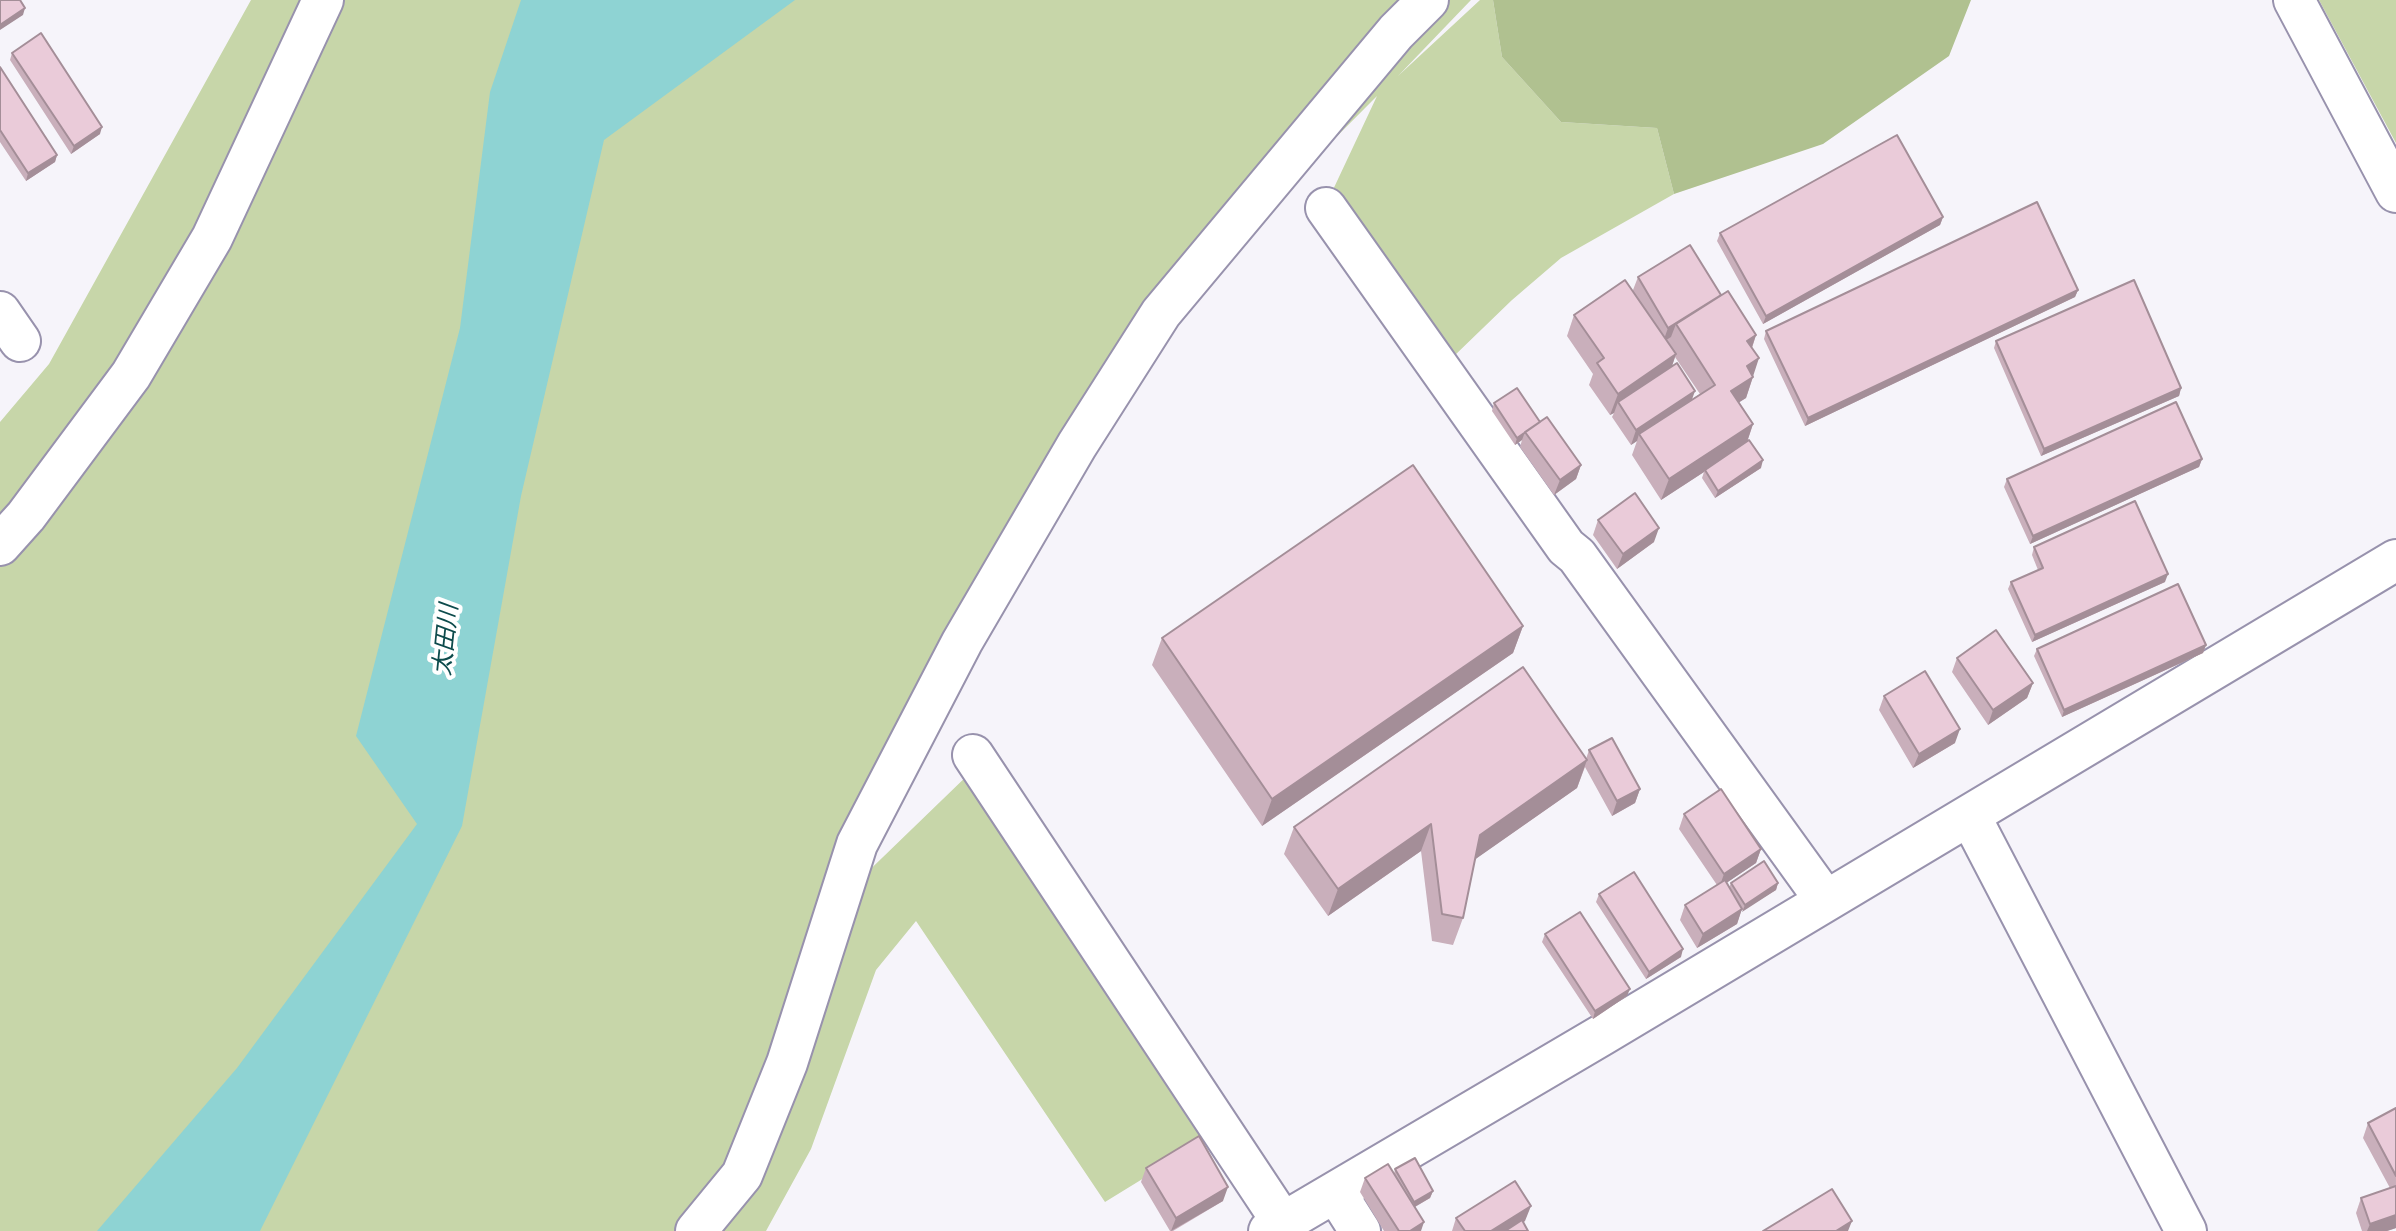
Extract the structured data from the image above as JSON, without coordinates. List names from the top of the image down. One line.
{"water":["太田川"]}
